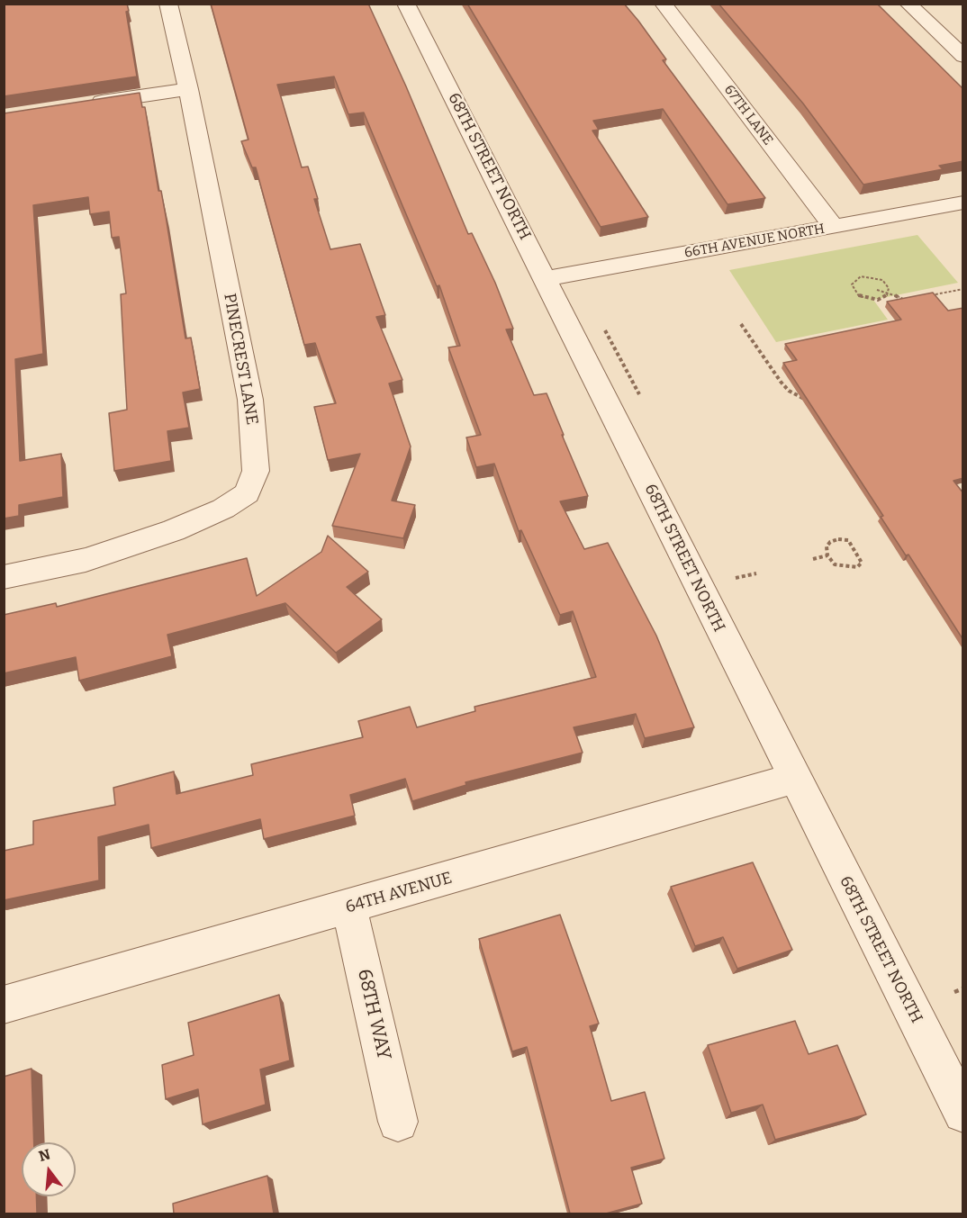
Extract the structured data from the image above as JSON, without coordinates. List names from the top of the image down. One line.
{"streets":{"street":["67TH LANE","68TH STREET NORTH","66TH AVENUE NORTH","PINECREST LANE","64TH AVENUE","68TH WAY"]},"crossings":[["67TH LANE","66TH AVENUE NORTH"],["68TH STREET NORTH","66TH AVENUE NORTH"],["68TH STREET NORTH","64TH AVENUE"],["64TH AVENUE","68TH WAY"]],"north":"top"}
